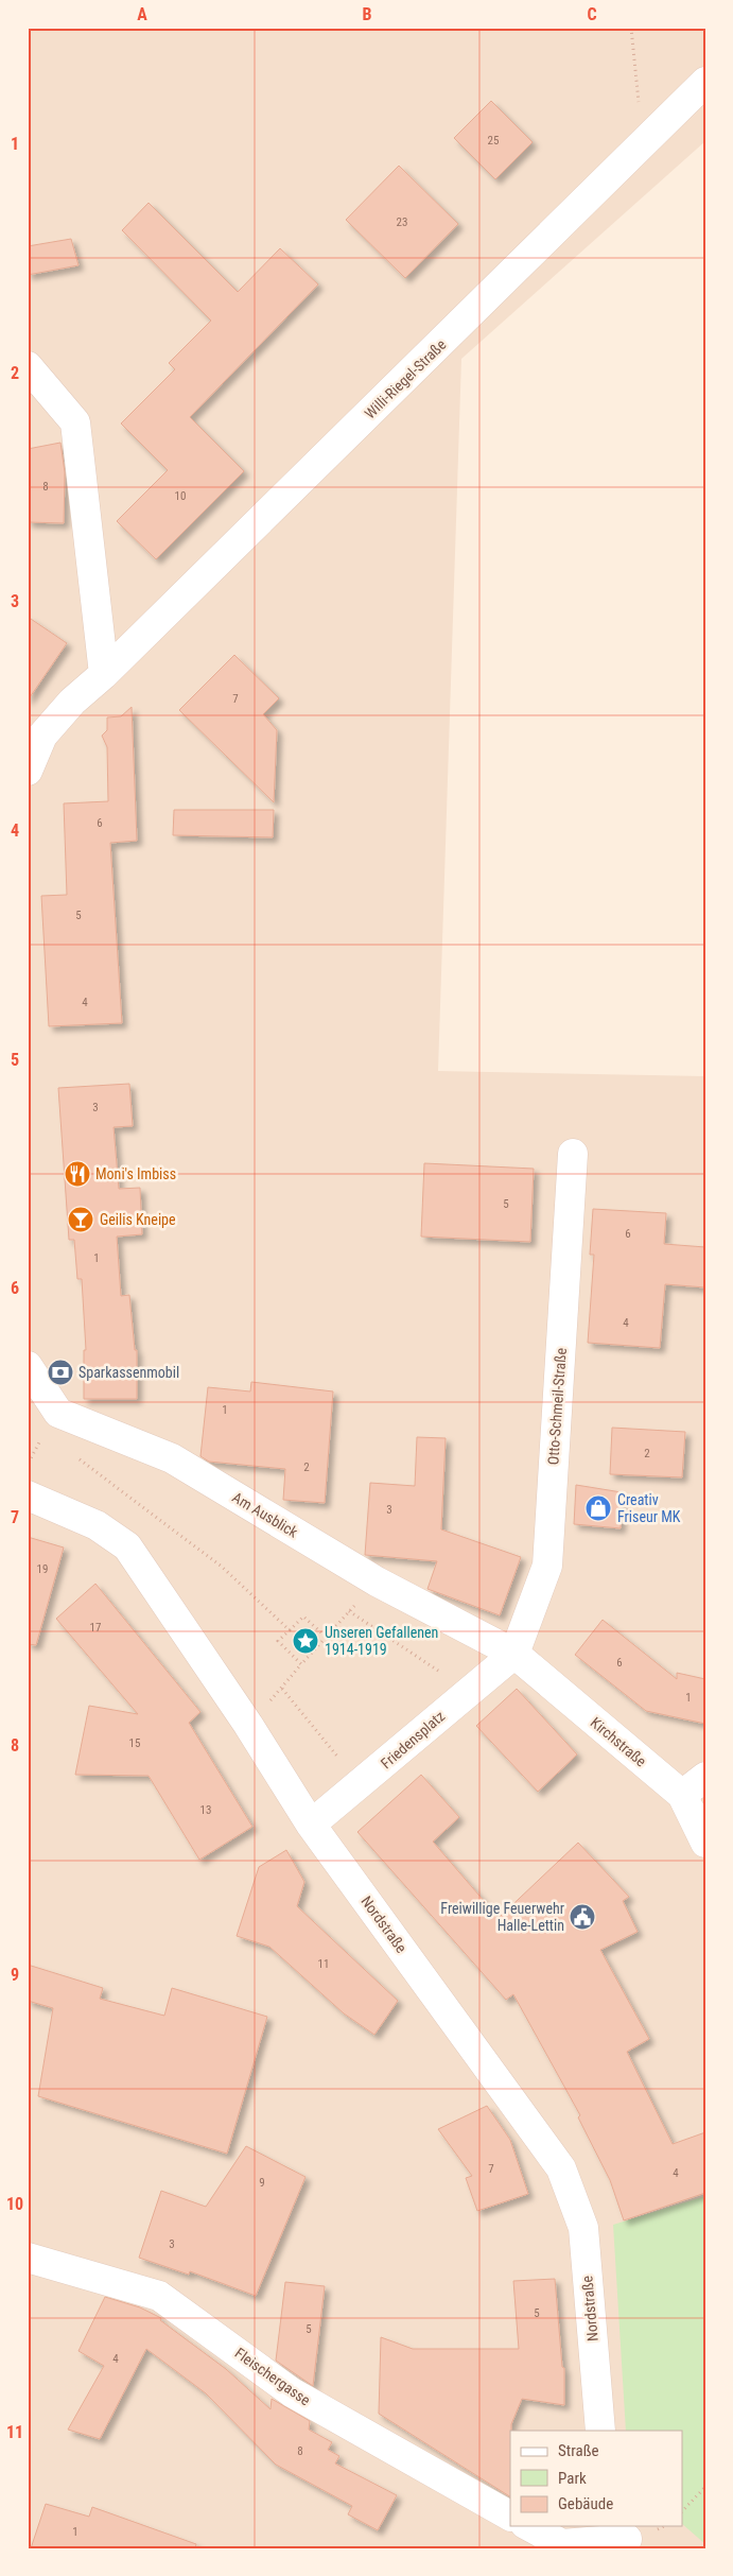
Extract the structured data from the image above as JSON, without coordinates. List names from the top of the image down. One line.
{"streets":{"street":["Willi-Riegel-Straße","Otto-Schmeil-Straße","Am Ausblick","Friedensplatz","Kirchstraße","Nordstraße","Fleischergasse"]},"crossings":[["Otto-Schmeil-Straße","Am Ausblick"],["Otto-Schmeil-Straße","Friedensplatz"],["Otto-Schmeil-Straße","Kirchstraße"],["Am Ausblick","Friedensplatz"],["Am Ausblick","Kirchstraße"],["Friedensplatz","Kirchstraße"],["Friedensplatz","Nordstraße"]],"places":{"restaurant":["Moni's Imbiss"],"bar":["Geilis Kneipe"],"bank":["Sparkassenmobil"],"shop":["Creativ Friseur MK"],"place":["Unseren Gefallenen 1914-1919"],"public building":["Freiwillige Feuerwehr Halle-Lettin"]},"house_numbers":["25","23","8","10","7","6","5","4","3","5","6","1","4","1","2","2","3","19","17","6","1","15","13","11","7","4","9","3","5","5","4","8","1"],"legend":["Straße","Park","Gebäude"],"grid":{"columns":["A","B","C"],"rows":["1","2","3","4","5","6","7","8","9","10","11"]}}
